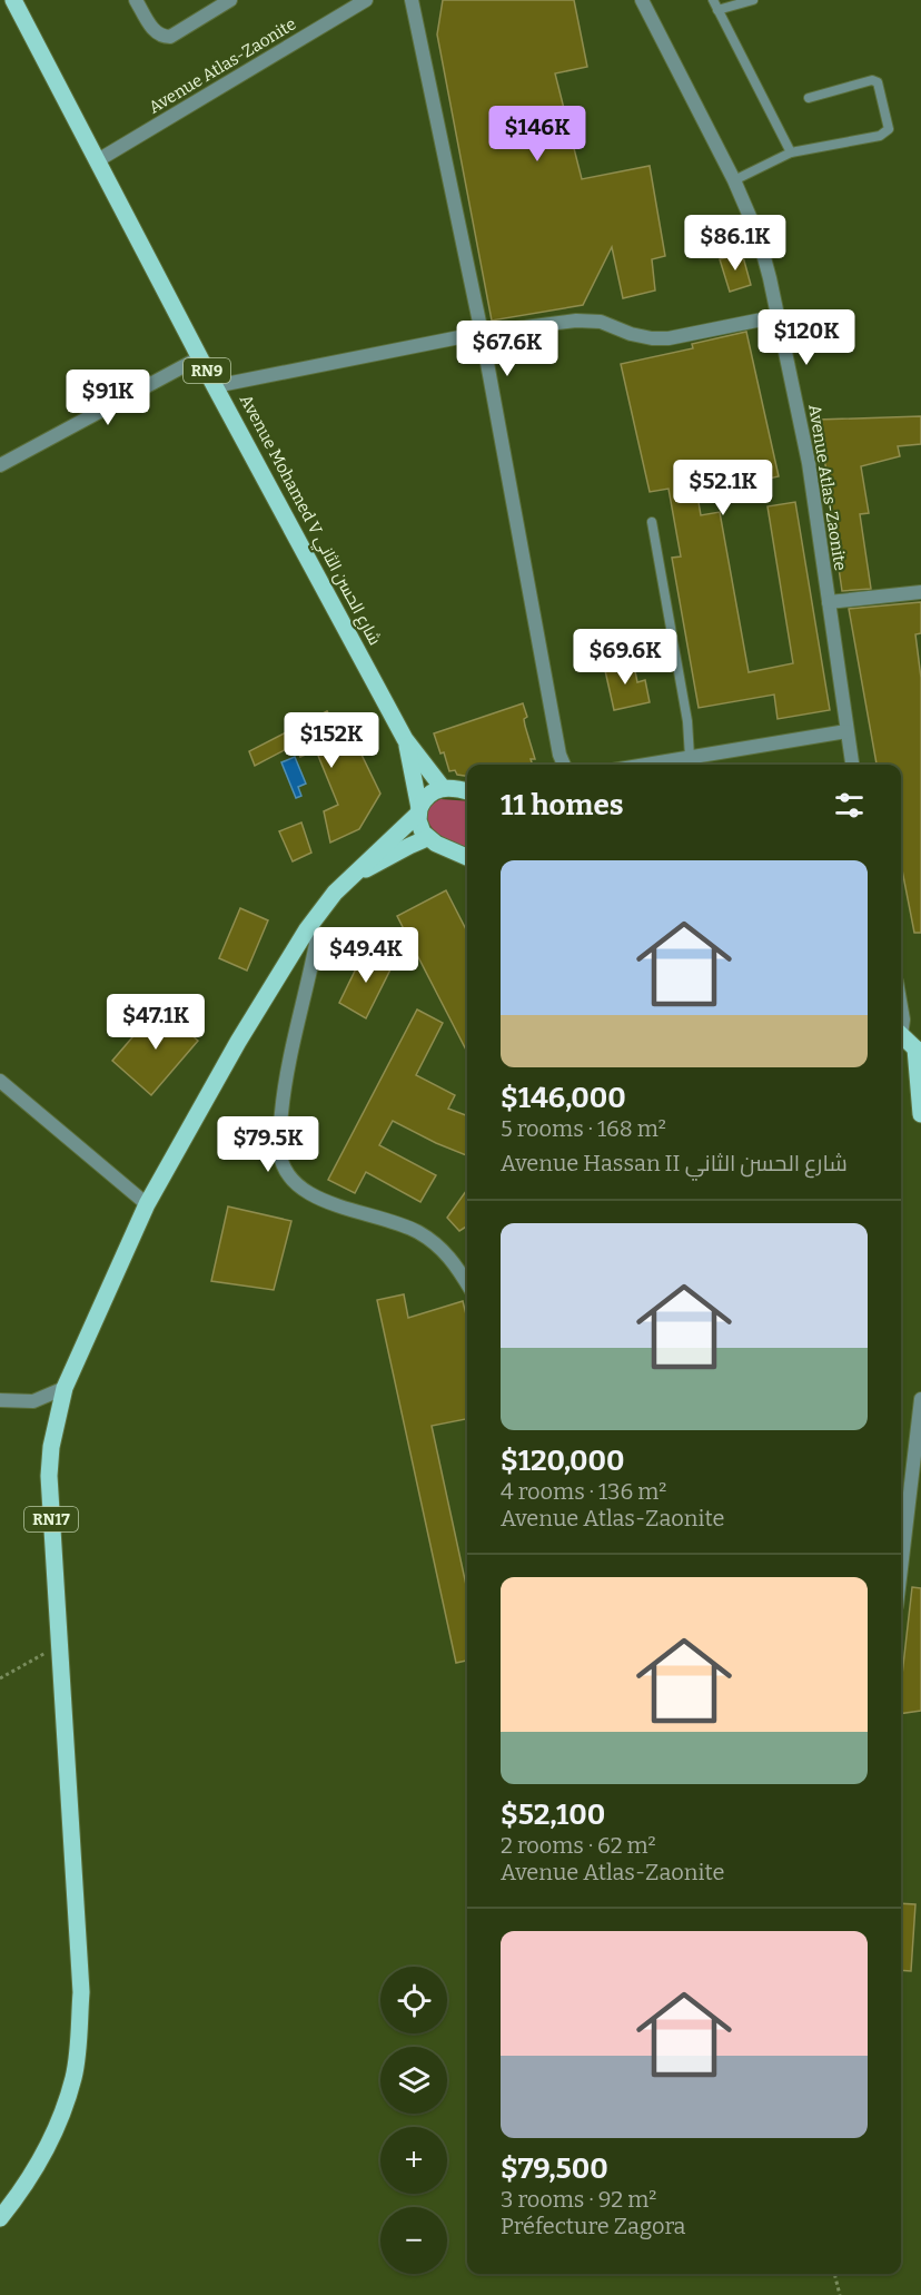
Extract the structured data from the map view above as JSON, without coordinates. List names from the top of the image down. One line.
{"streets":{"main road":["RN9","Avenue Mohamed V شارع الحسن الثاني","RN17"],"street":["Avenue Atlas-Zaonite"]},"crossings":[["Avenue Atlas-Zaonite","Avenue Mohamed V شارع الحسن الثاني"],["RN9","Avenue Mohamed V شارع الحسن الثاني"],["RN9","RN17"]],"page":{"price":["$146K","$86.1K","$120K","$67.6K","$91K","$52.1K","$69.6K","$152K","$49.4K","$47.1K","$79.5K"],"heading":"11 homes","list":[{"name":"$146,000","note":"5 rooms · 168 m² · Avenue Hassan II شارع الحسن الثاني"},{"name":"$120,000","note":"4 rooms · 136 m² · Avenue Atlas-Zaonite"},{"name":"$52,100","note":"2 rooms · 62 m² · Avenue Atlas-Zaonite"},{"name":"$79,500","note":"3 rooms · 92 m² · Préfecture Zagora"}],"map_buttons":["+","−"]}}
